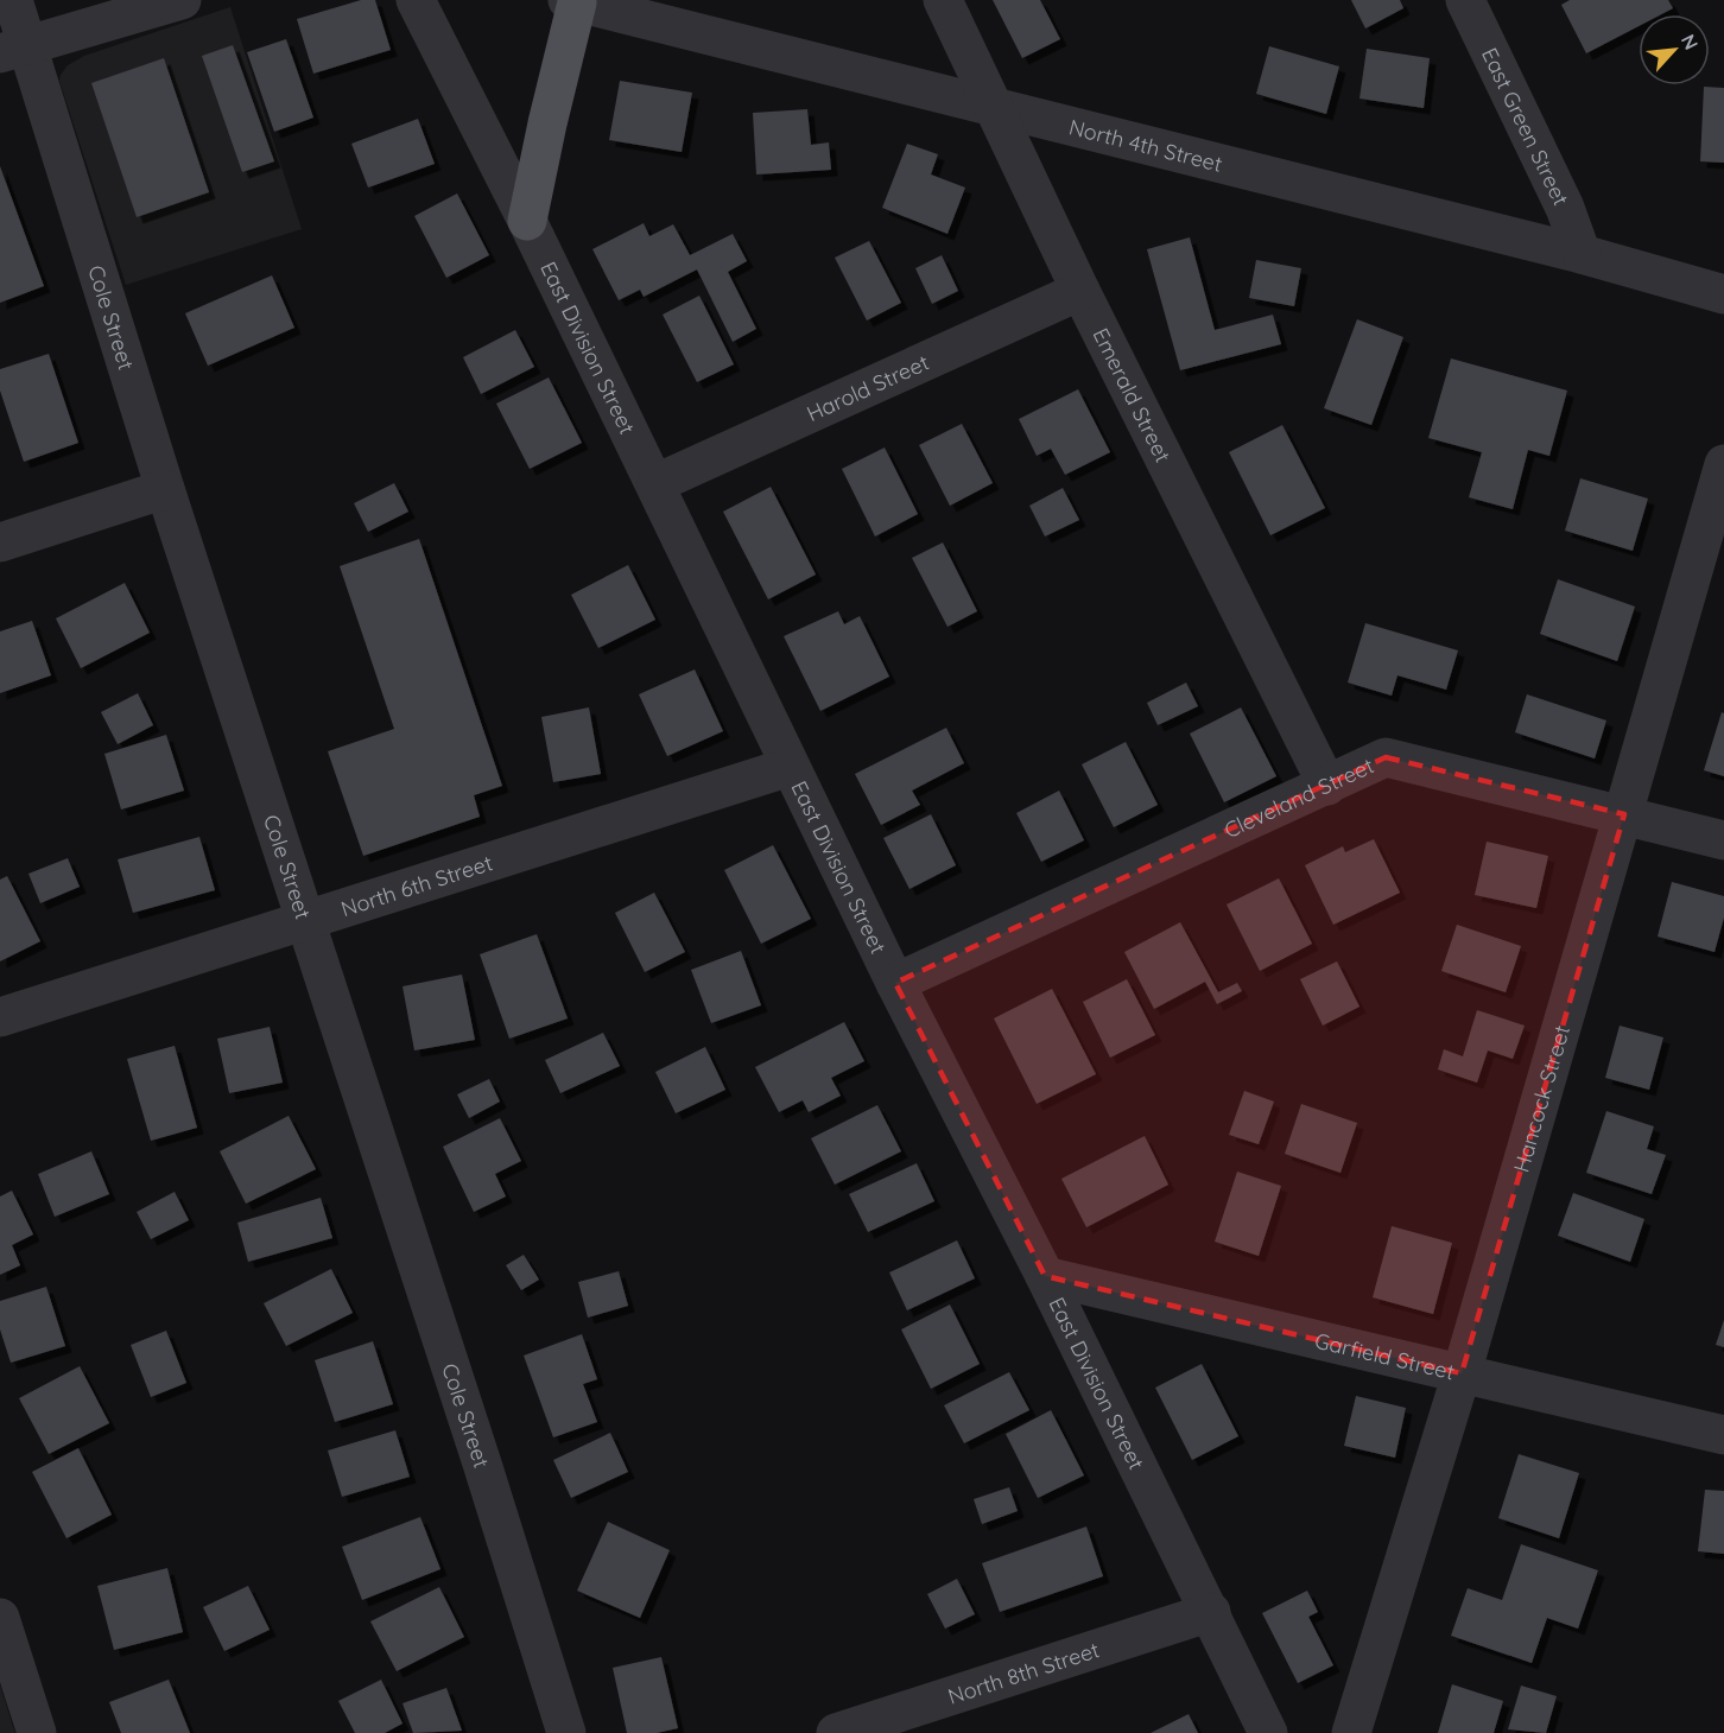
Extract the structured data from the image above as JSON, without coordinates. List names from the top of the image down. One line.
{"streets":{"street":["East Green Street","North 4th Street","Cole Street","East Division Street","Harold Street","Emerald Street","Cleveland Street","North 6th Street","Hancock Street","Garfield Street","North 8th Street"]},"crossings":[["East Green Street","North 4th Street"],["North 4th Street","Emerald Street"],["Cole Street","North 6th Street"],["East Division Street","Harold Street"],["East Division Street","Cleveland Street"],["East Division Street","North 6th Street"],["East Division Street","Garfield Street"],["East Division Street","North 8th Street"],["Harold Street","Emerald Street"],["Emerald Street","Cleveland Street"],["Cleveland Street","Hancock Street"],["Hancock Street","Garfield Street"]],"north":"top right"}
